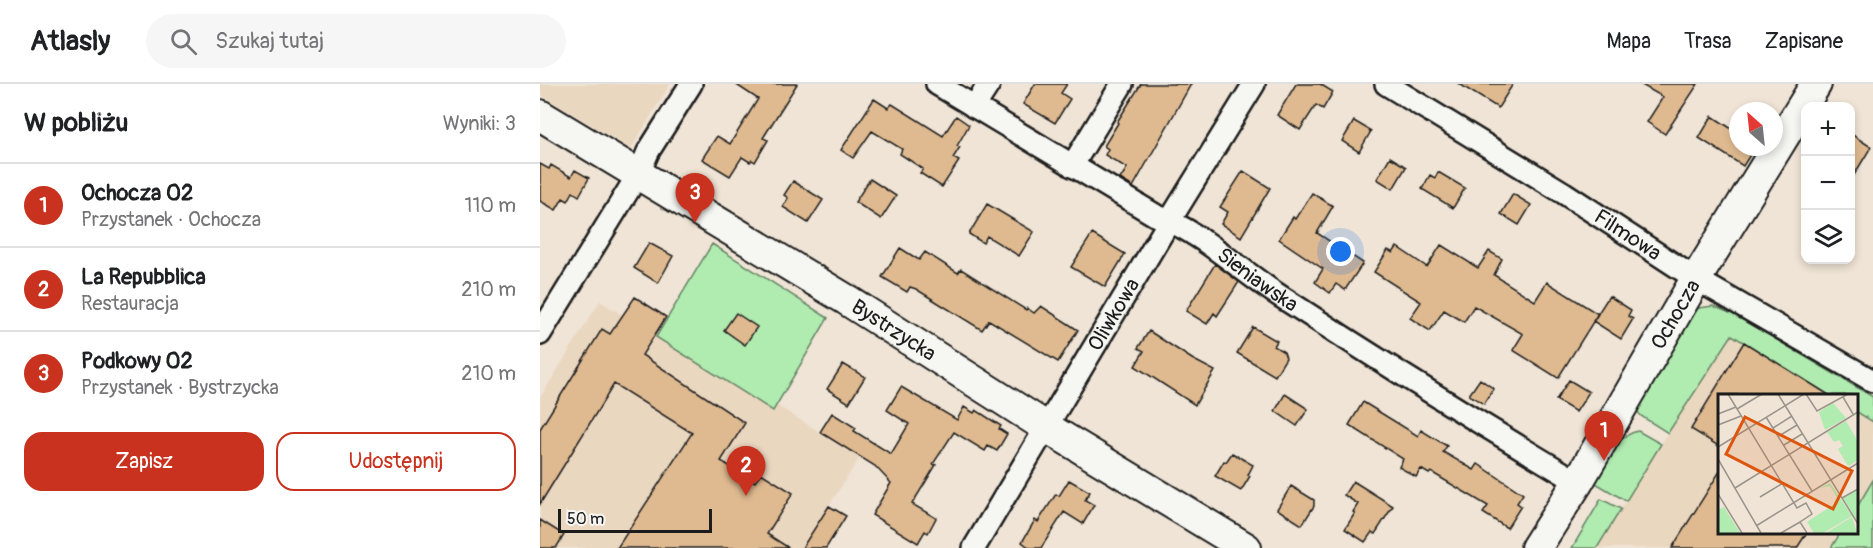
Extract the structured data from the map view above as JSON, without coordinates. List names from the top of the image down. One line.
{"streets":{"street":["Filmowa","Sieniawska","Oliwkowa","Ochocza","Bystrzycka"]},"crossings":[["Filmowa","Ochocza"],["Sieniawska","Oliwkowa"],["Sieniawska","Ochocza"],["Oliwkowa","Bystrzycka"]],"scale_bar":"50 m","north":"top left","page":{"header":"Atlasly","search":"Szukaj tutaj","nav":["Mapa","Trasa","Zapisane"],"heading":["W pobliżu","Wyniki: 3"],"map_buttons":["+","−"],"list":[{"mark":"1","name":"Ochocza 02","note":"Przystanek · Ochocza","value":"110 m"},{"mark":"2","name":"La Repubblica","note":"Restauracja","value":"210 m"},{"mark":"3","name":"Podkowy 02","note":"Przystanek · Bystrzycka","value":"210 m"}],"pins":["3","1","2"],"buttons":["Zapisz","Udostępnij"],"scale":"50 m"}}
